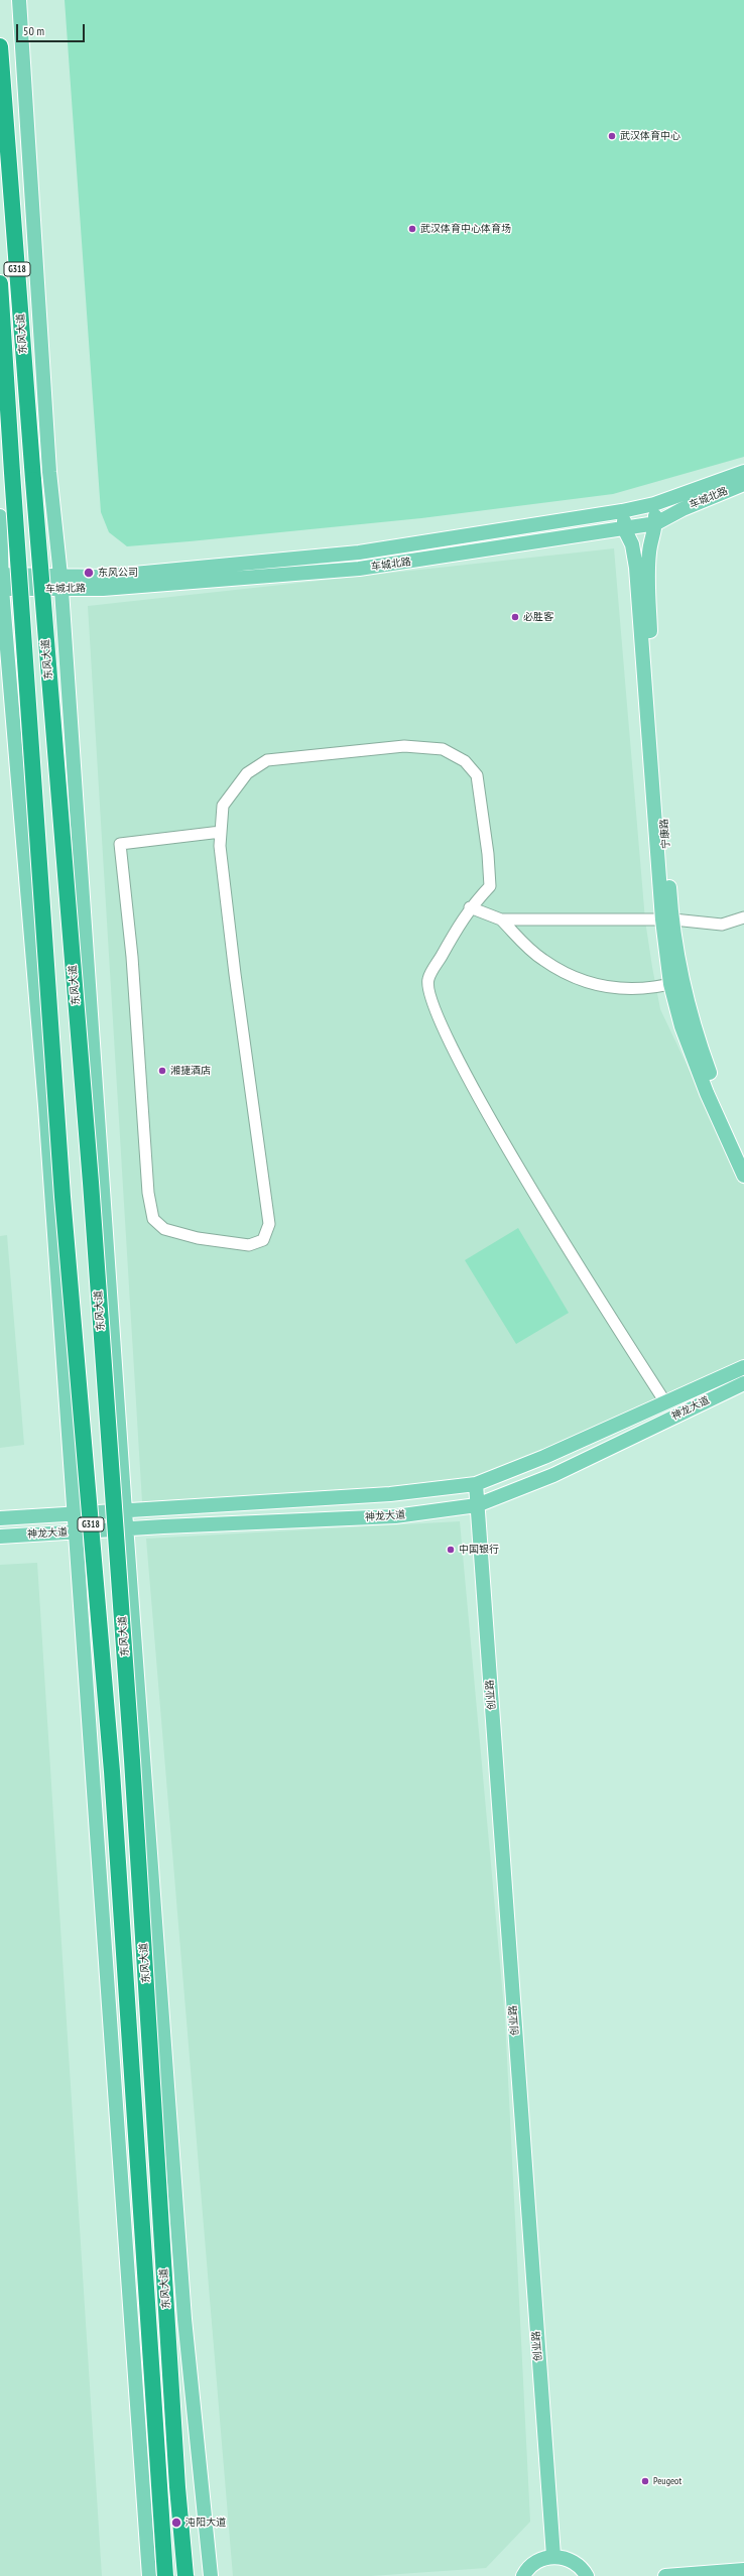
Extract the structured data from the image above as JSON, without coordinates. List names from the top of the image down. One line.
{"streets":{"highway":["G318","东风大道"],"main road":["车城北路","宁康路","神龙大道","创业路"]},"crossings":[["车城北路","宁康路"],["神龙大道","创业路"]],"places":["武汉体育中心","武汉体育中心体育场","东风公司","必胜客","湘捷酒店","中国银行","Peugeot","沌阳大道"],"scale_bar":"50 m"}
